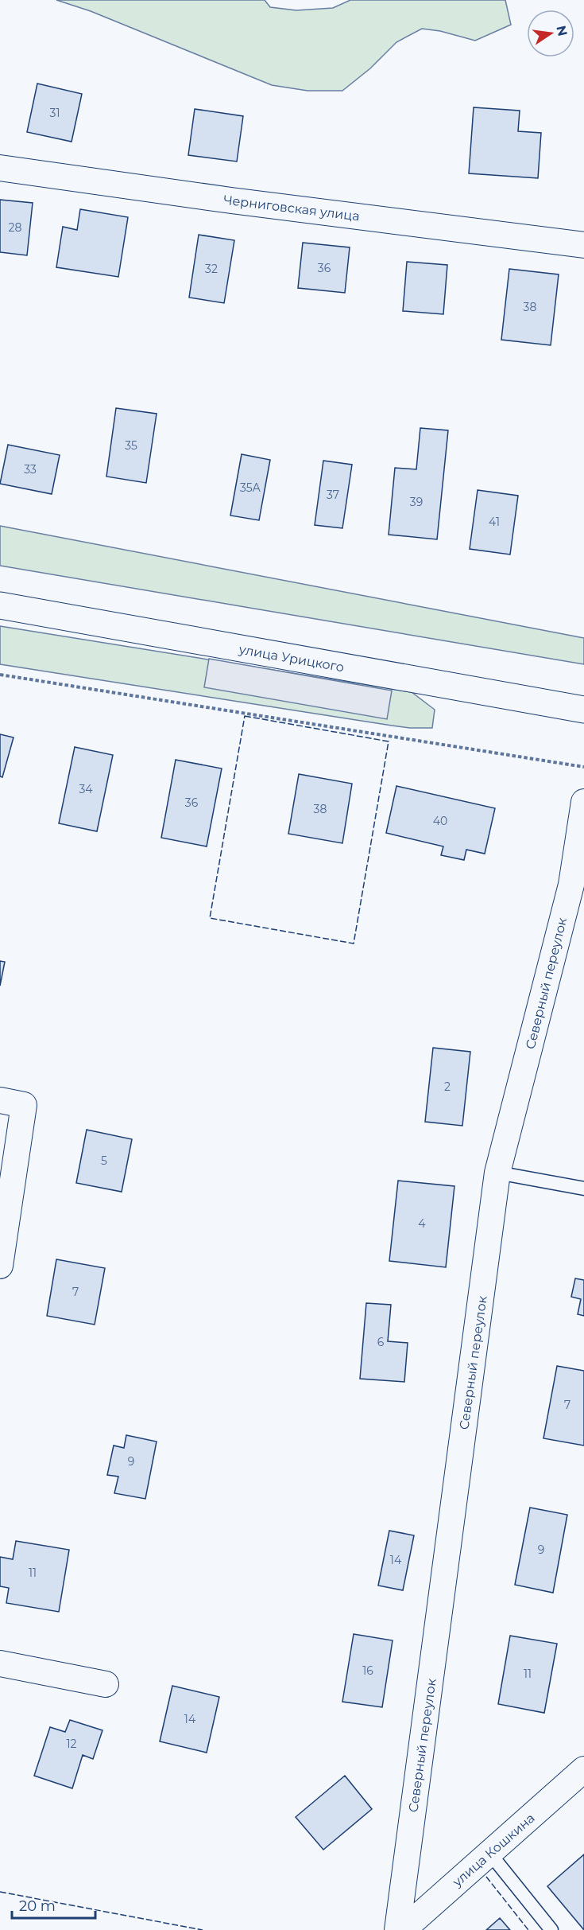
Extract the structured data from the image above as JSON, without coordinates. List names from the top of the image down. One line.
{"streets":{"main road":["улица Урицкого"],"street":["Черниговская улица","Северный переулок","улица Кошкина"]},"house_numbers":["31","28","36","32","38","35","33","35А","37","39","41","34","36","38","40","2","5","4","7","6","7","9","9","14","11","16","11","14","12"],"scale_bar":"20 m","north":"right"}
